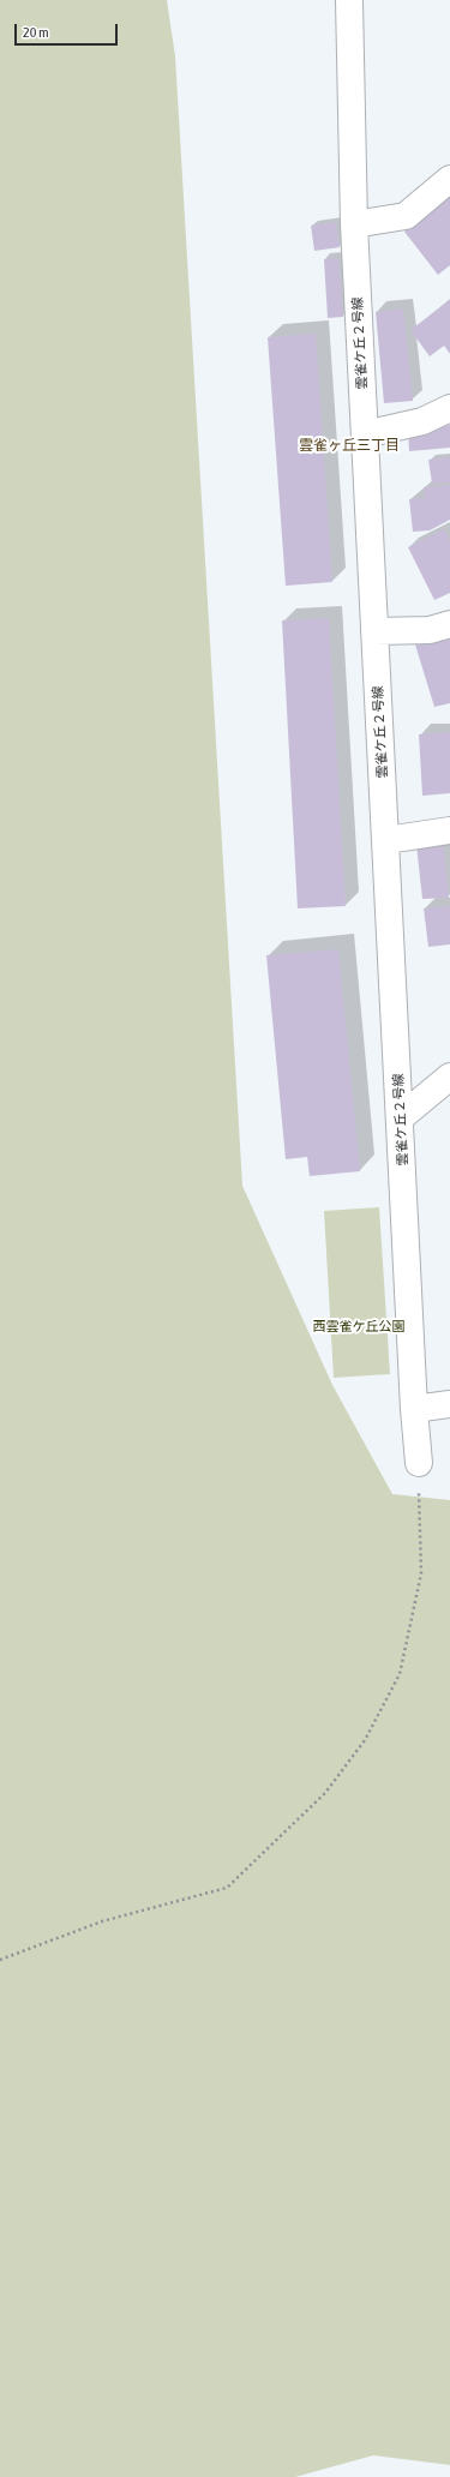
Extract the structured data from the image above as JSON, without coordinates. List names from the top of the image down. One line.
{"streets":{"street":["雲雀ケ丘２号線"]},"districts":["雲雀ヶ丘三丁目"],"parks":["西雲雀ケ丘公園"],"scale_bar":"20 m"}
